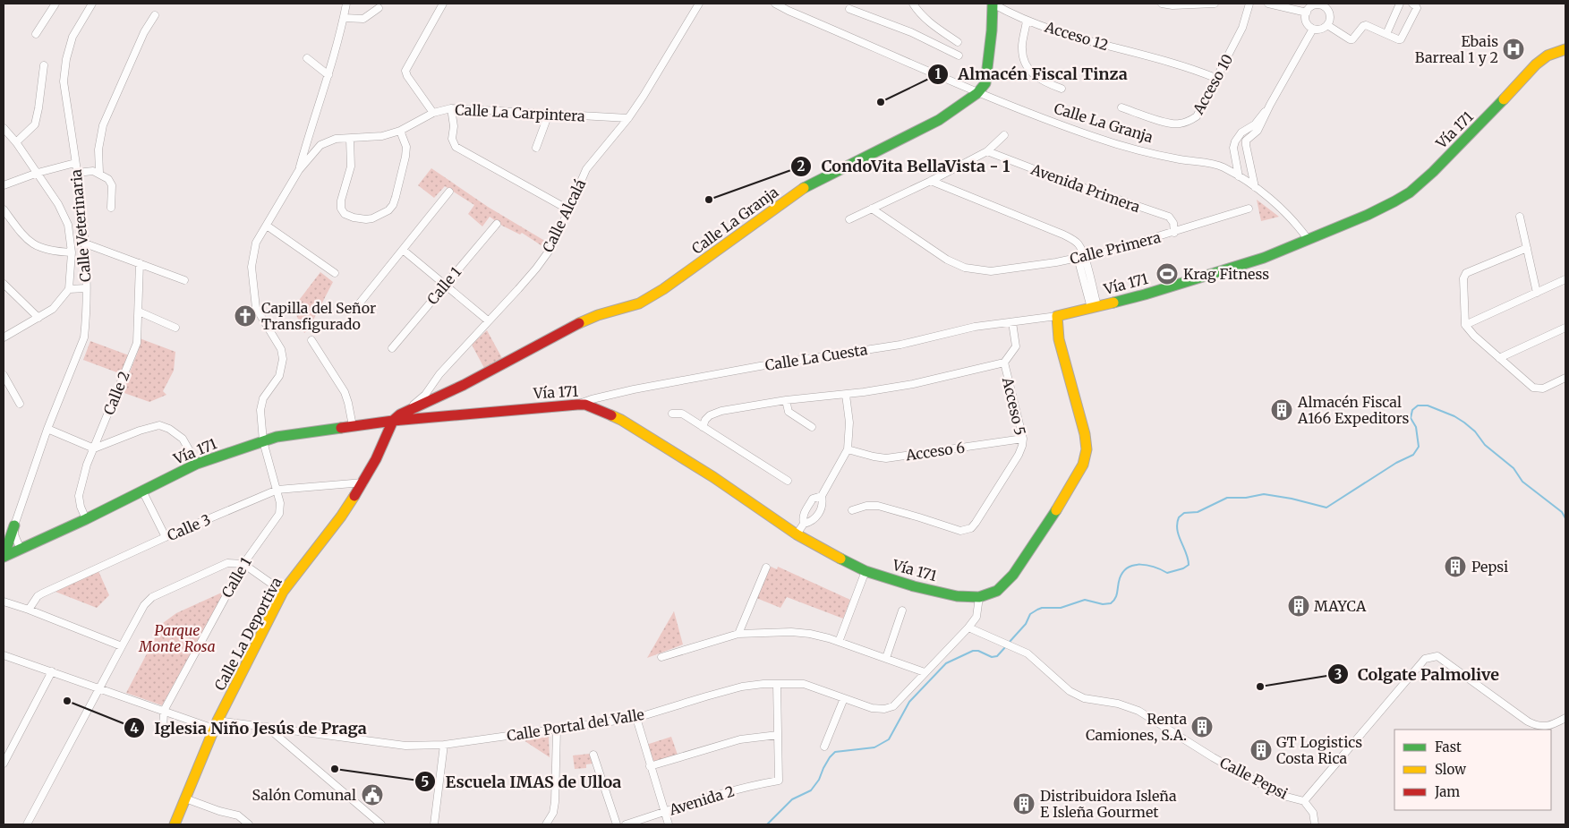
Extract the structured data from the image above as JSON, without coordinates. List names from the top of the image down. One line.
{"streets":{"main road":["Calle La Granja","Vía 171","Calle La Deportiva"],"street":["Acceso 12","Acceso 10","Calle La Carpintera","Avenida Primera","Calle Alcalá","Calle Veterinaria","Calle Primera","Calle 1","Calle La Cuesta","Calle 2","Acceso 5","Acceso 6","Calle 3","Calle Portal del Valle","Calle Pepsi","Avenida 2"]},"crossings":[["Acceso 12","Acceso 10"],["Calle La Carpintera","Vía 171"],["Calle La Carpintera","Calle Alcalá"],["Calle La Carpintera","Calle 1"],["Calle La Granja","Vía 171"],["Calle La Granja","Calle Alcalá"],["Calle La Granja","Calle La Deportiva"],["Vía 171","Calle 1"],["Vía 171","Calle La Cuesta"],["Vía 171","Calle 2"],["Vía 171","Calle La Deportiva"],["Vía 171","Calle Portal del Valle"],["Avenida Primera","Calle Primera"],["Calle 1","Calle 3"],["Calle 1","Calle Portal del Valle"],["Acceso 5","Acceso 6"],["Calle 3","Calle La Deportiva"],["Calle La Deportiva","Calle Portal del Valle"],["Calle Portal del Valle","Calle Pepsi"]],"parks":["Parque Monte Rosa"],"places":{"hospital":["Ebais Barreal 1 y 2"],"other":["Almacén Fiscal Tinza","CondoVita BellaVista - 1","Colgate Palmolive","Iglesia Niño Jesús de Praga","Escuela IMAS de Ulloa"],"sports":["Krag Fitness"],"church":["Capilla del Señor Transfigurado"],"building":["Almacén Fiscal A166 Expeditors","Pepsi","MAYCA","Renta Camiones, S.A.","GT Logistics Costa Rica","Distribuidora Isleña E Isleña Gourmet"],"public building":["Salón Comunal"]},"legend":["Fast","Slow","Jam"]}
